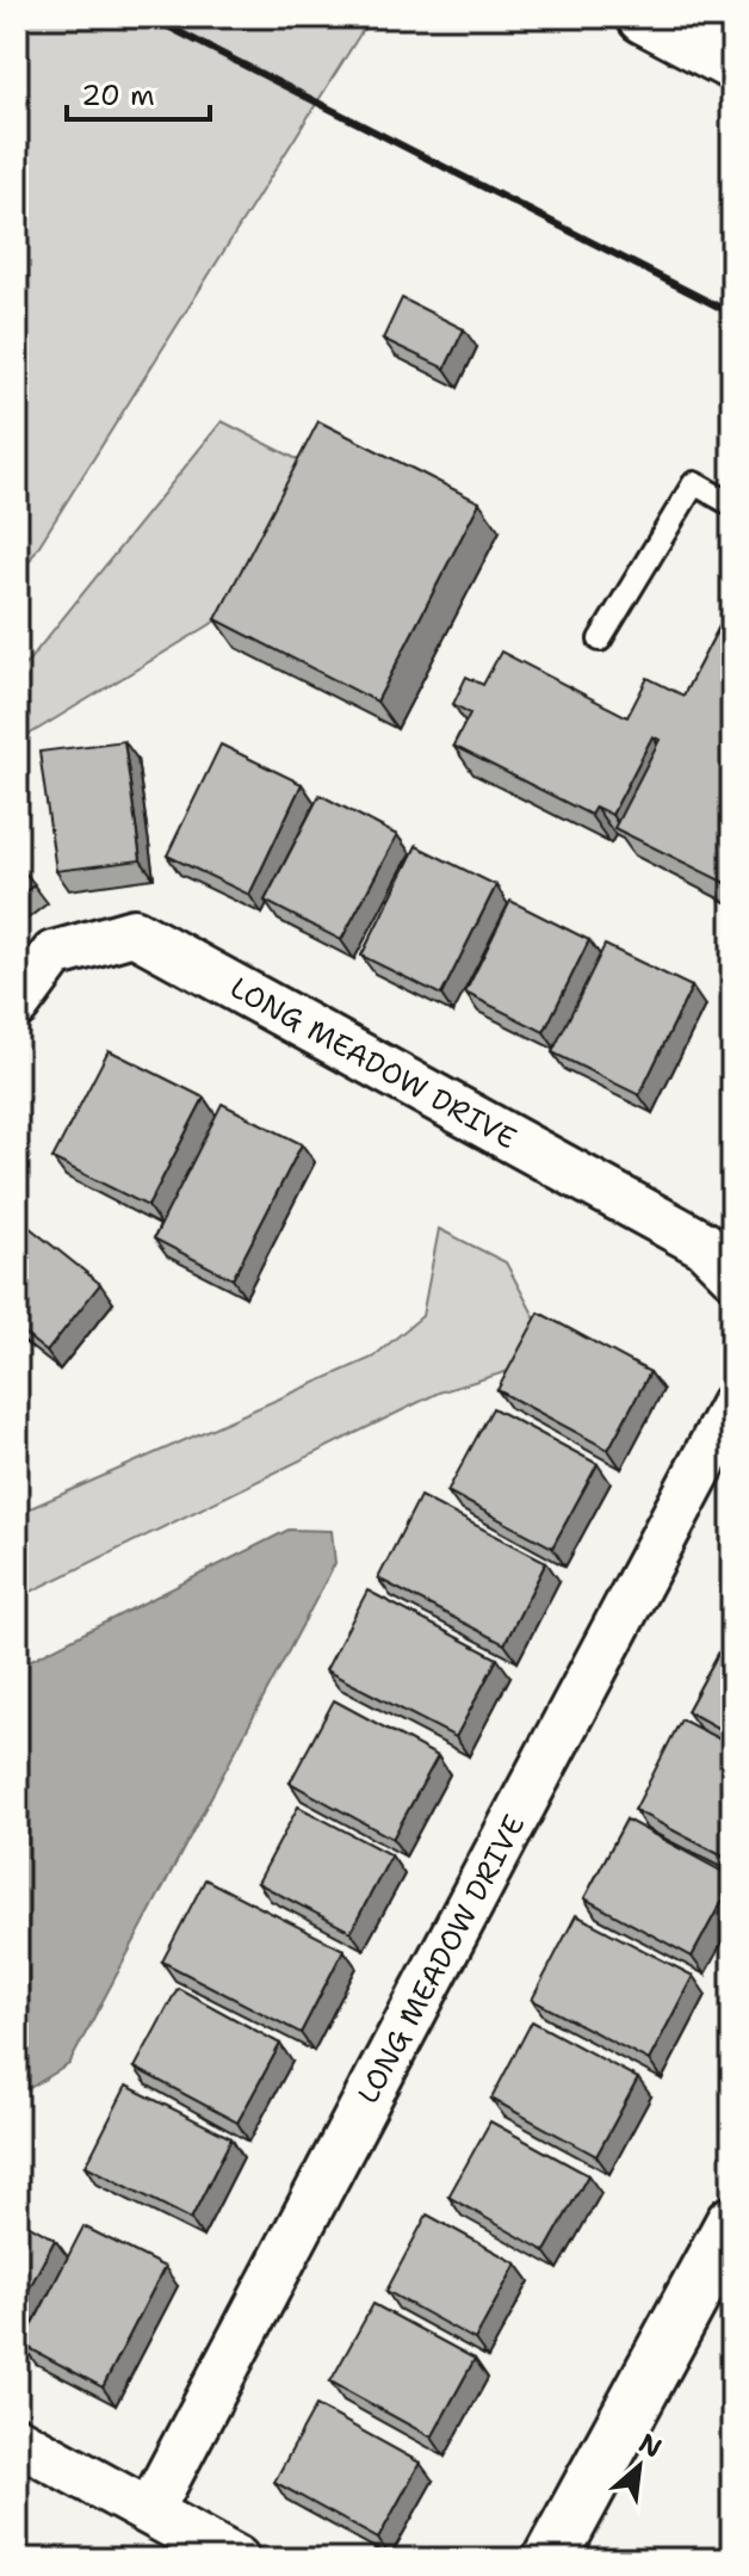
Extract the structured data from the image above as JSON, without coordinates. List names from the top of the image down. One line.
{"streets":{"street":["LONG MEADOW DRIVE"]},"scale_bar":"20 m","north":"top right"}
